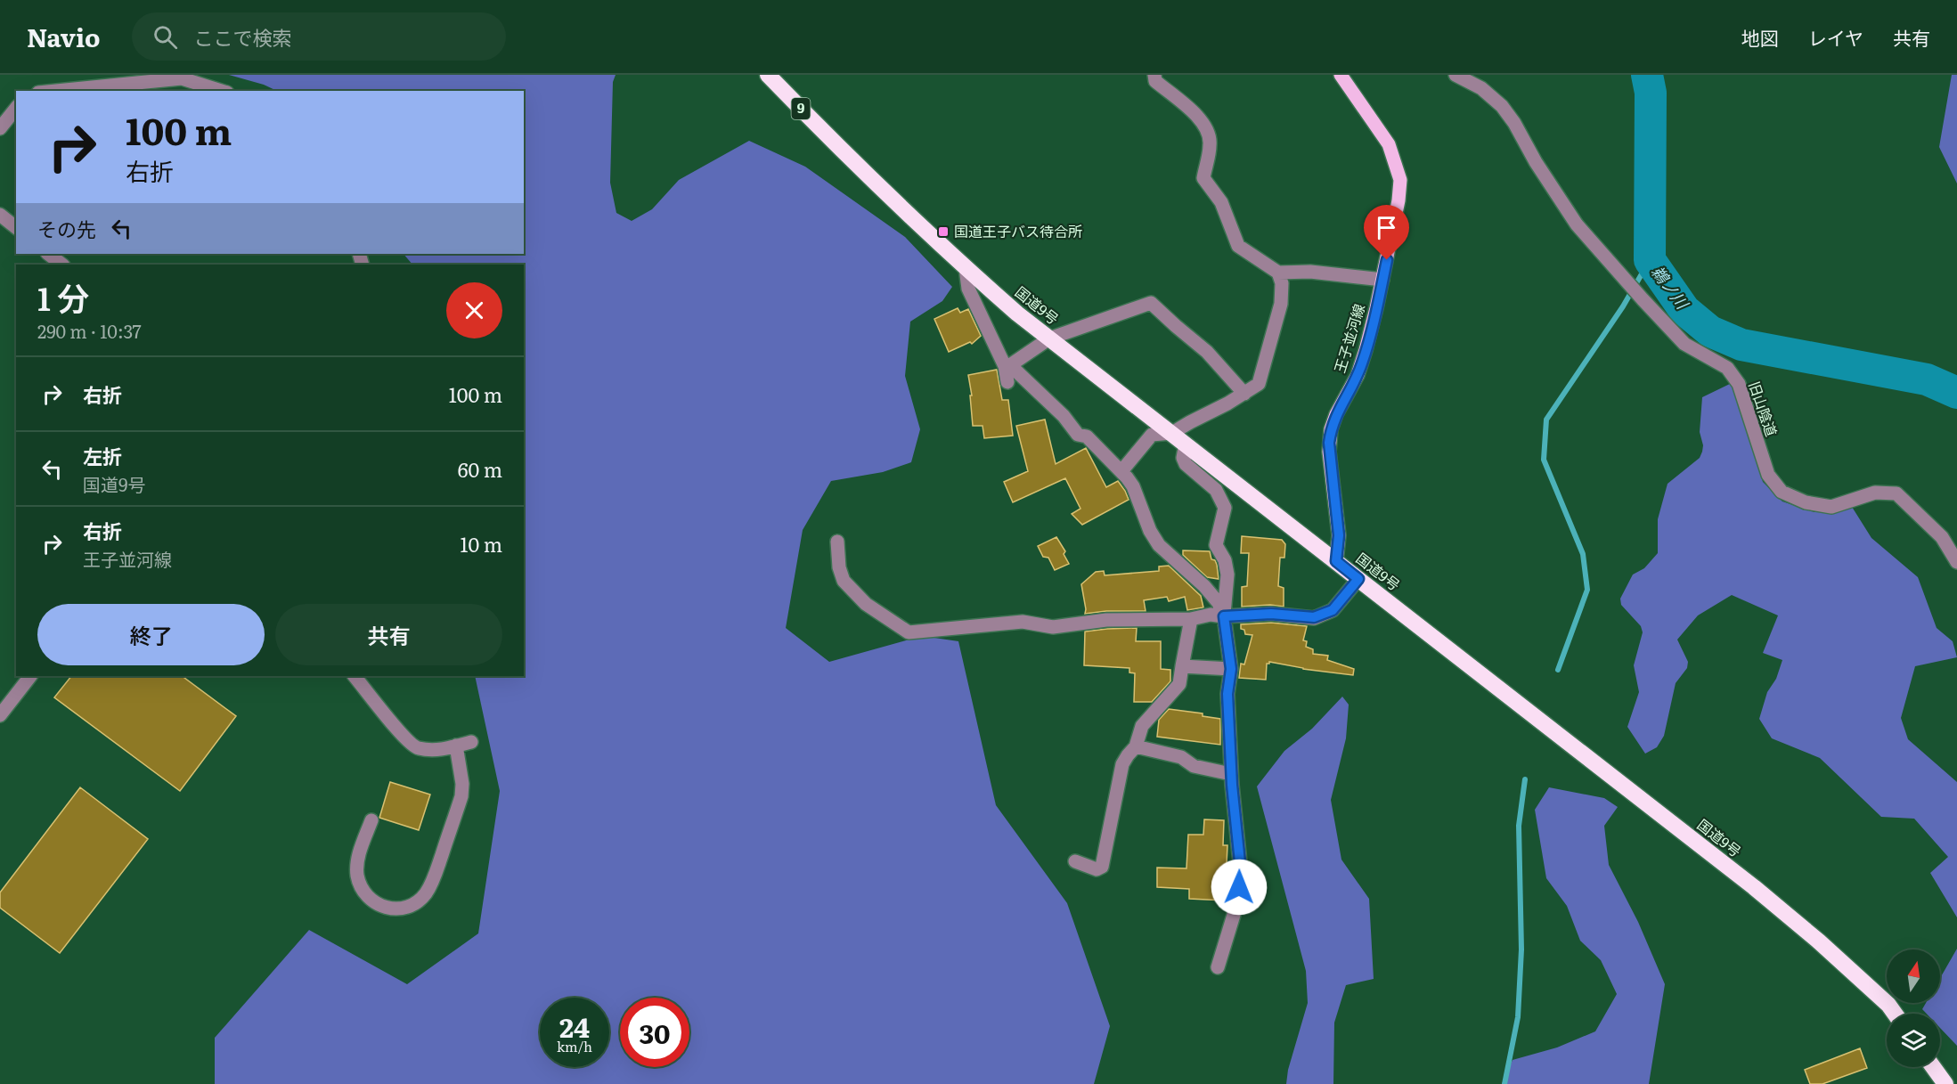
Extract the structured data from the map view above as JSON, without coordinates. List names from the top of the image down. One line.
{"streets":{"highway":["9","国道9号"],"main road":["王子並河線"],"street":["旧山陰道"]},"crossings":[["国道9号","王子並河線"]],"water":["鵜ノ川"],"places":{"transit":["国道王子バス待合所"]},"north":"top","page":{"header":"Navio","search":"ここで検索","nav":["地図","レイヤ","共有"],"turn":["100 m","右折"],"then":"その先","heading":["1 分","290 m · 10:37"],"list":[{"name":"右折","value":"100 m"},{"name":"左折","note":"国道9号","value":"60 m"},{"name":"右折","note":"王子並河線","value":"10 m"}],"buttons":["終了","共有"],"speed":"24 km/h","limit":"30"}}
